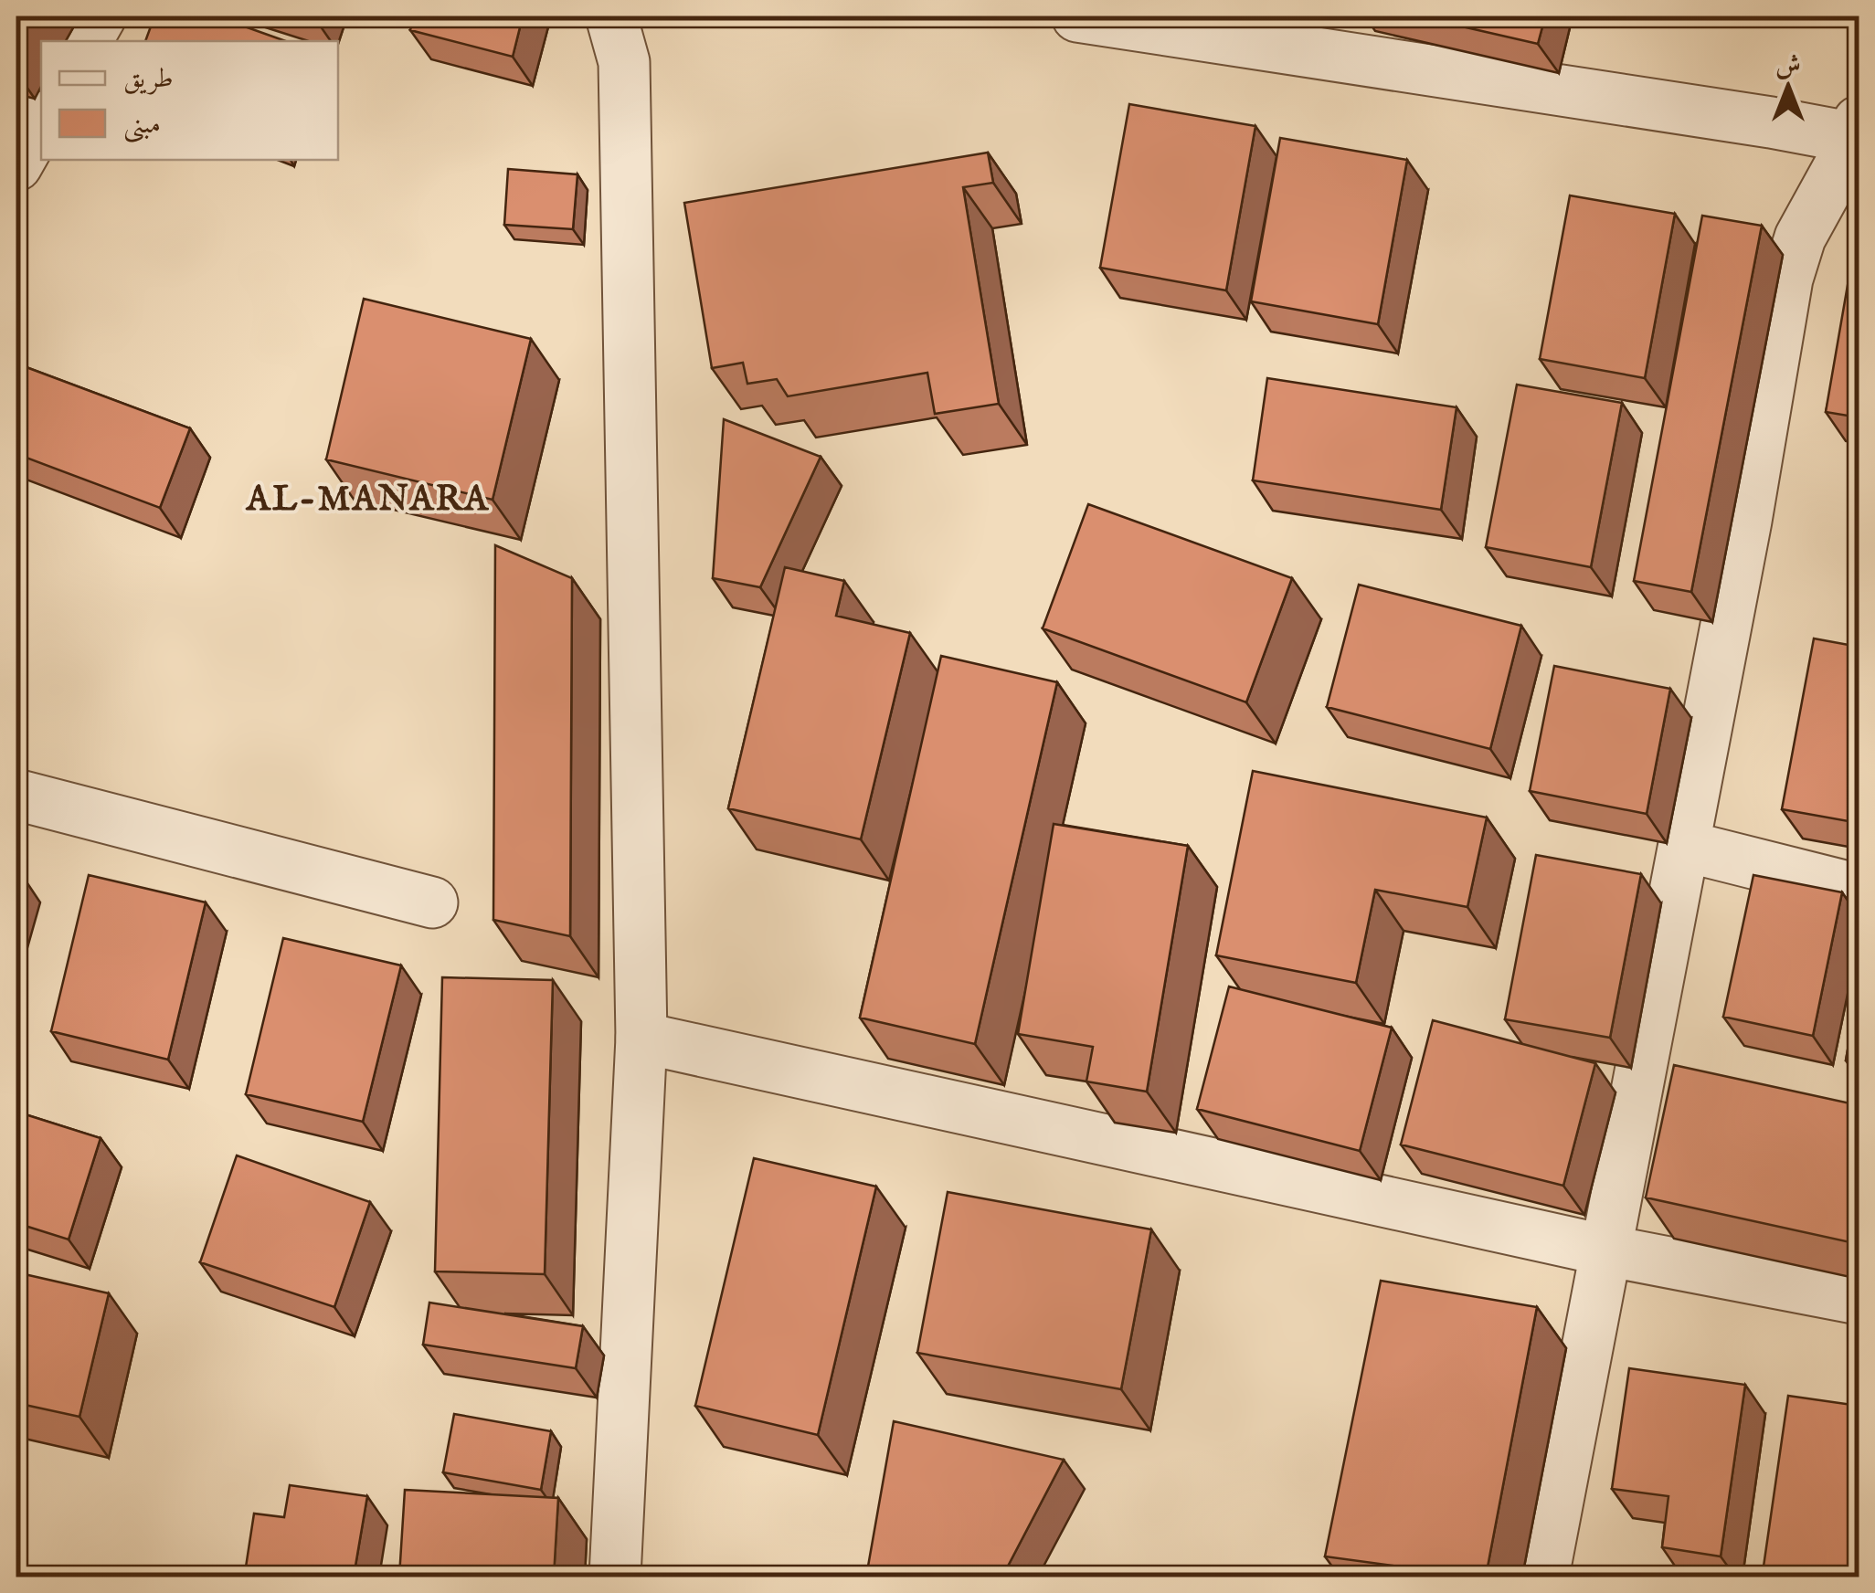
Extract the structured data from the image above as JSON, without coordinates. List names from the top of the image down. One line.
{"districts":["AL-MANARA"],"legend":["طريق","مبنى"],"north":"top"}
